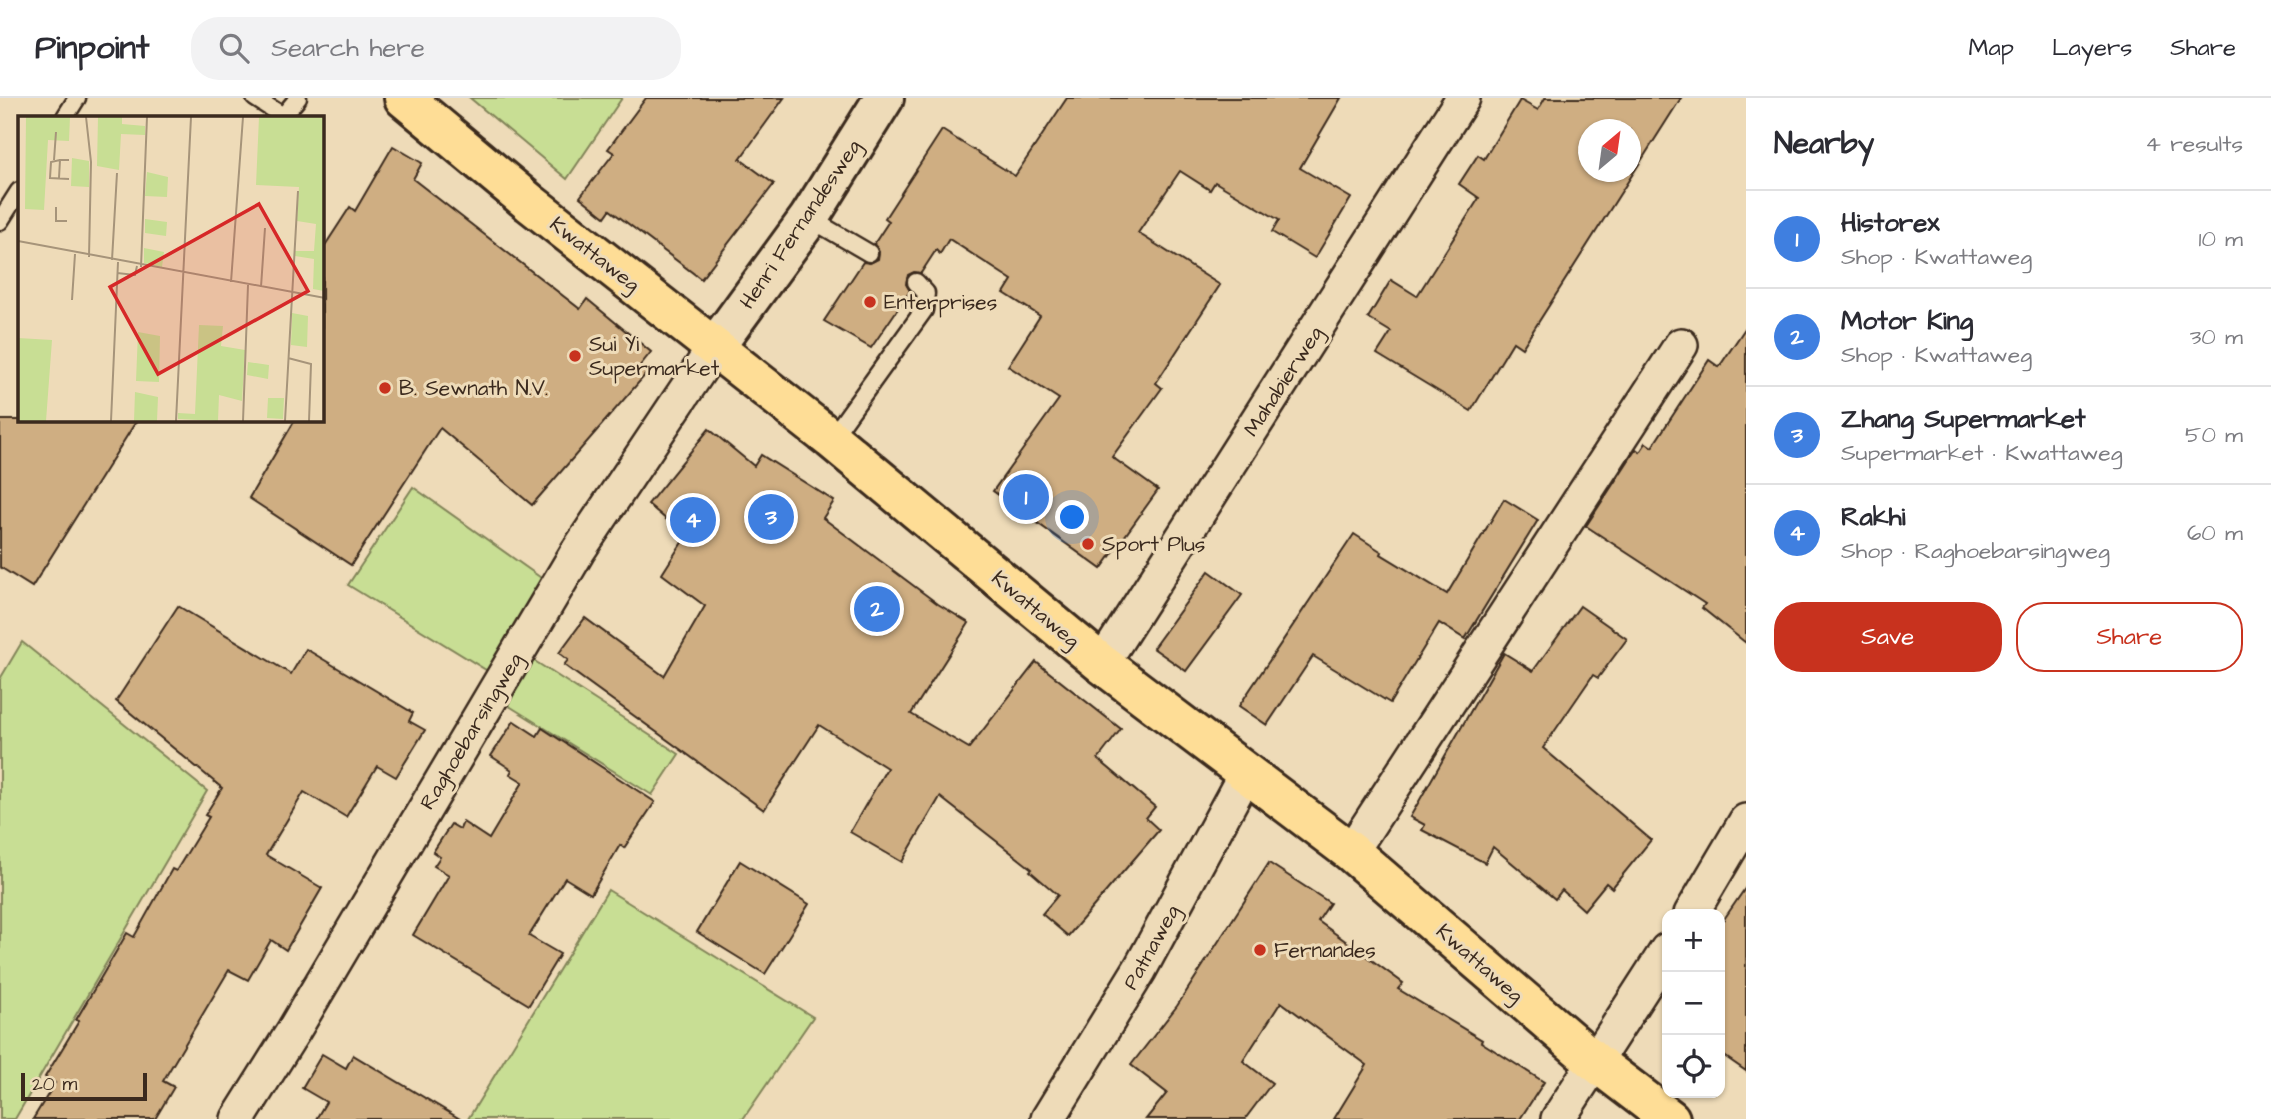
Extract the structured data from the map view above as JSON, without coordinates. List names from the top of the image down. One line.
{"streets":{"main road":["Kwattaweg"],"street":["Henri Fernandesweg","Mahabierweg","Raghoebarsingweg","Patnaweg"]},"crossings":[["Henri Fernandesweg","Kwattaweg"],["Henri Fernandesweg","Raghoebarsingweg"],["Kwattaweg","Mahabierweg"],["Kwattaweg","Raghoebarsingweg"],["Kwattaweg","Patnaweg"]],"places":["Enterprises","Sui Yi Supermarket","B. Sewnath N.V.","Sport Plus","Fernandes"],"scale_bar":"20 m","north":"top right","page":{"header":"Pinpoint","search":"Search here","nav":["Map","Layers","Share"],"heading":["Nearby","4 results"],"list":[{"mark":"1","name":"Historex","note":"Shop · Kwattaweg","value":"10 m"},{"mark":"2","name":"Motor King","note":"Shop · Kwattaweg","value":"30 m"},{"mark":"3","name":"Zhang Supermarket","note":"Supermarket · Kwattaweg","value":"50 m"},{"mark":"4","name":"Rakhi","note":"Shop · Raghoebarsingweg","value":"60 m"}],"pins":["1","3","4","2"],"buttons":["Save","Share"],"map_buttons":["+","−"],"scale":"20 m"}}
